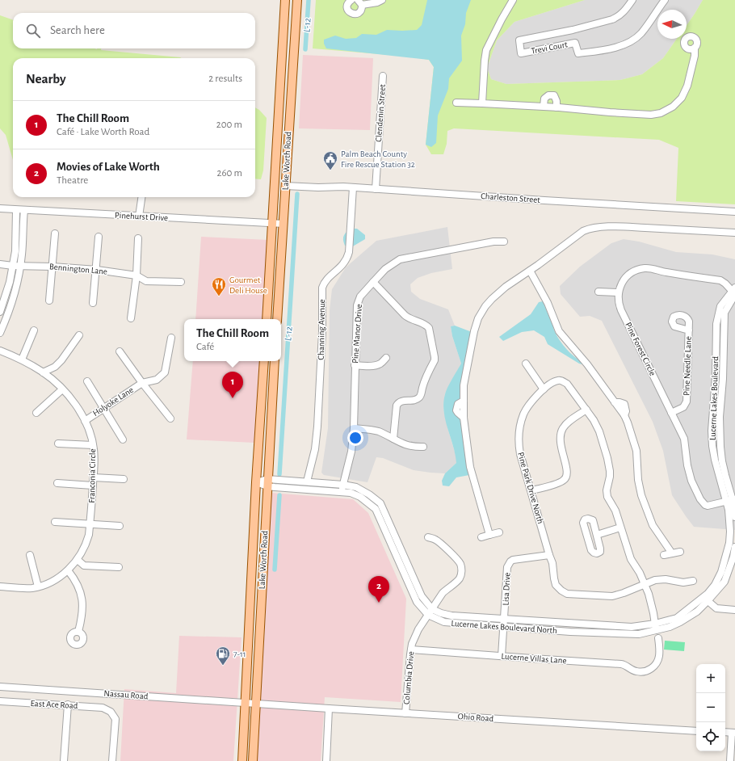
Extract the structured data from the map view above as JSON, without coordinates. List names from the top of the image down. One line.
{"streets":{"main road":["Lake Worth Road"],"street":["Trevi Court","Clendenin Street","Charleston Street","Pinehurst Drive","Bennington Lane","Channing Avenue","Pine Manor Drive","Pine Forest Circle","Pine Needle Lane","Lucerne Lakes Boulevard","Holyoke Lane","Franconia Circle","Pine Park Drive North","Lisa Drive","Lucerne Lakes Boulevard North","Lucerne Villas Lane","Columbia Drive","Nassau Road","East Ace Road","Ohio Road"]},"crossings":[["Clendenin Street","Charleston Street"],["Lake Worth Road","Charleston Street"],["Lake Worth Road","Pinehurst Drive"],["Lake Worth Road","Lucerne Lakes Boulevard North"],["Lake Worth Road","Nassau Road"],["Lake Worth Road","Ohio Road"],["Charleston Street","Channing Avenue"],["Channing Avenue","Lucerne Lakes Boulevard North"],["Pine Manor Drive","Lucerne Lakes Boulevard North"],["Pine Forest Circle","Pine Needle Lane"],["Pine Forest Circle","Lucerne Lakes Boulevard"],["Lucerne Lakes Boulevard","Lucerne Lakes Boulevard North"],["Holyoke Lane","Franconia Circle"],["Pine Park Drive North","Lisa Drive"],["Lisa Drive","Lucerne Lakes Boulevard North"],["Lisa Drive","Lucerne Villas Lane"],["Lucerne Lakes Boulevard North","Columbia Drive"],["Lucerne Villas Lane","Columbia Drive"],["Columbia Drive","Ohio Road"],["Nassau Road","Ohio Road"]],"water":["L-12"],"places":{"public building":["Palm Beach County Fire Rescue Station 32"],"restaurant":["Gourmet Deli House"],"fuel station":["7-11"]},"north":"left","page":{"search":"Search here","heading":["Nearby","2 results"],"list":[{"mark":"1","name":"The Chill Room","note":"Café · Lake Worth Road","value":"200 m"},{"mark":"2","name":"Movies of Lake Worth","note":"Theatre","value":"260 m"}],"popup":["The Chill Room","Café"],"pins":["1","2"],"map_buttons":["+","−"]}}
